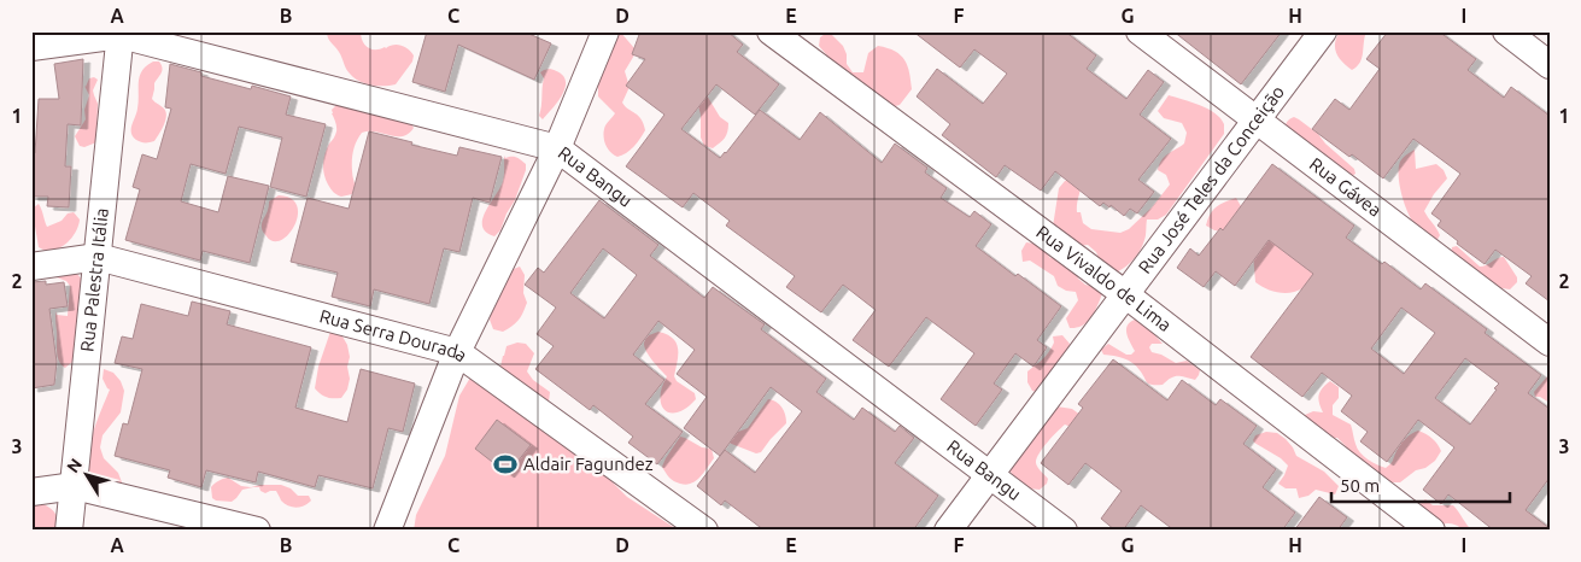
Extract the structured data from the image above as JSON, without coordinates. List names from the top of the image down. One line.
{"streets":{"street":["Rua Bangu","Rua José Teles da Conceição","Rua Gávea","Rua Vivaldo de Lima","Rua Palestra Itália","Rua Serra Dourada"]},"crossings":[["Rua Bangu","Rua José Teles da Conceição"],["Rua Bangu","Rua Palestra Itália"],["Rua José Teles da Conceição","Rua Gávea"],["Rua José Teles da Conceição","Rua Vivaldo de Lima"],["Rua Palestra Itália","Rua Serra Dourada"]],"places":{"sports":["Aldair Fagundez"]},"scale_bar":"50 m","north":"top left","grid":{"columns":["A","B","C","D","E","F","G","H","I"],"rows":["1","2","3"]}}
